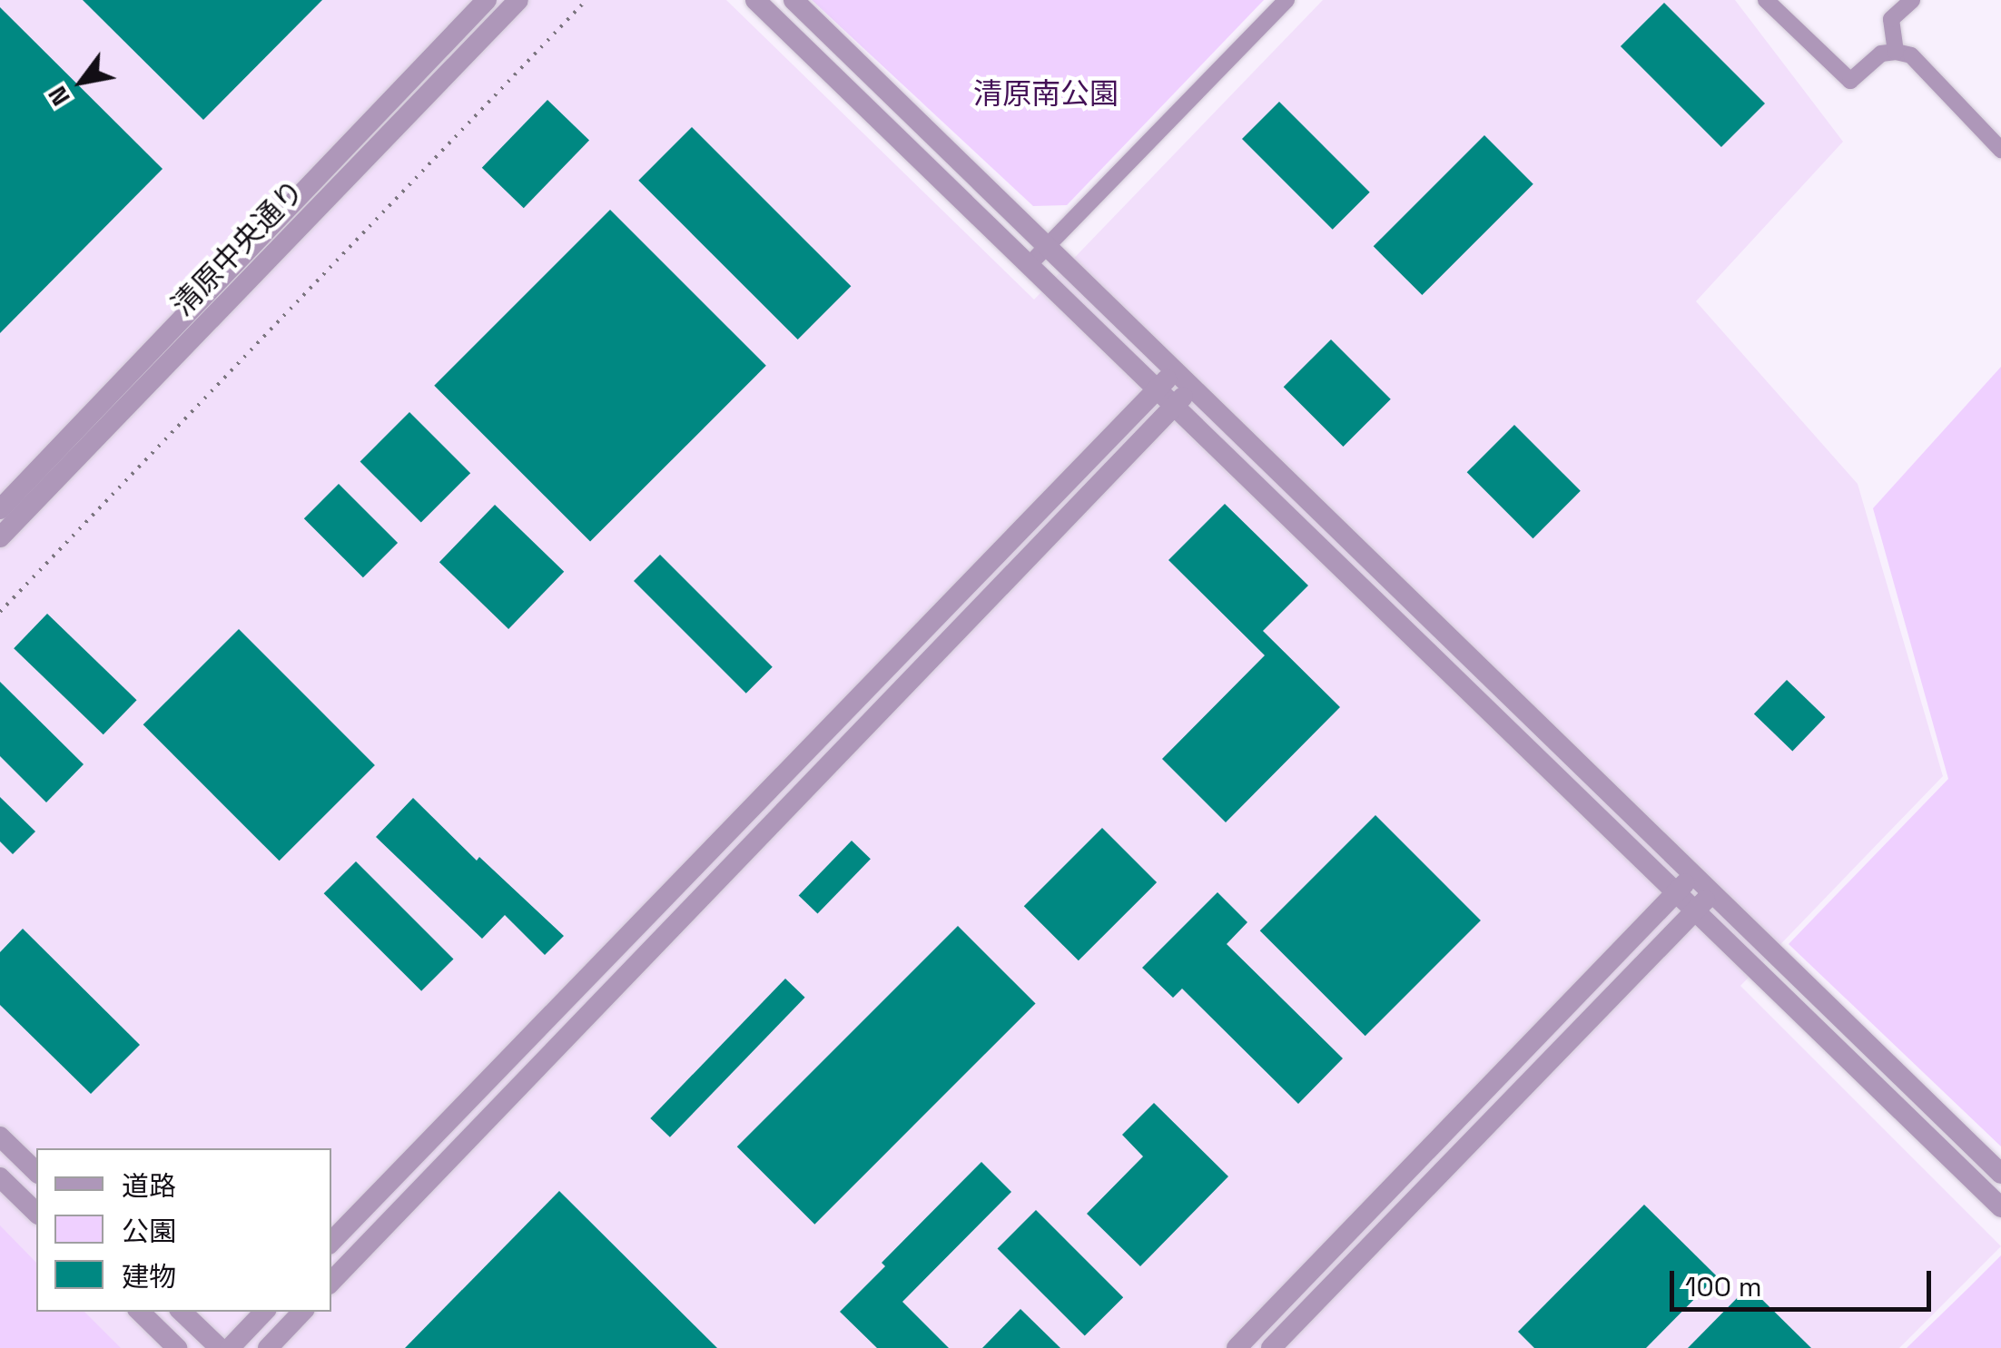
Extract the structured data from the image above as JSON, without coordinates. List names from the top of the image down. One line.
{"streets":{"street":["清原中央通り"]},"parks":["清原南公園"],"legend":["道路","公園","建物"],"scale_bar":"100 m","north":"bottom left"}
